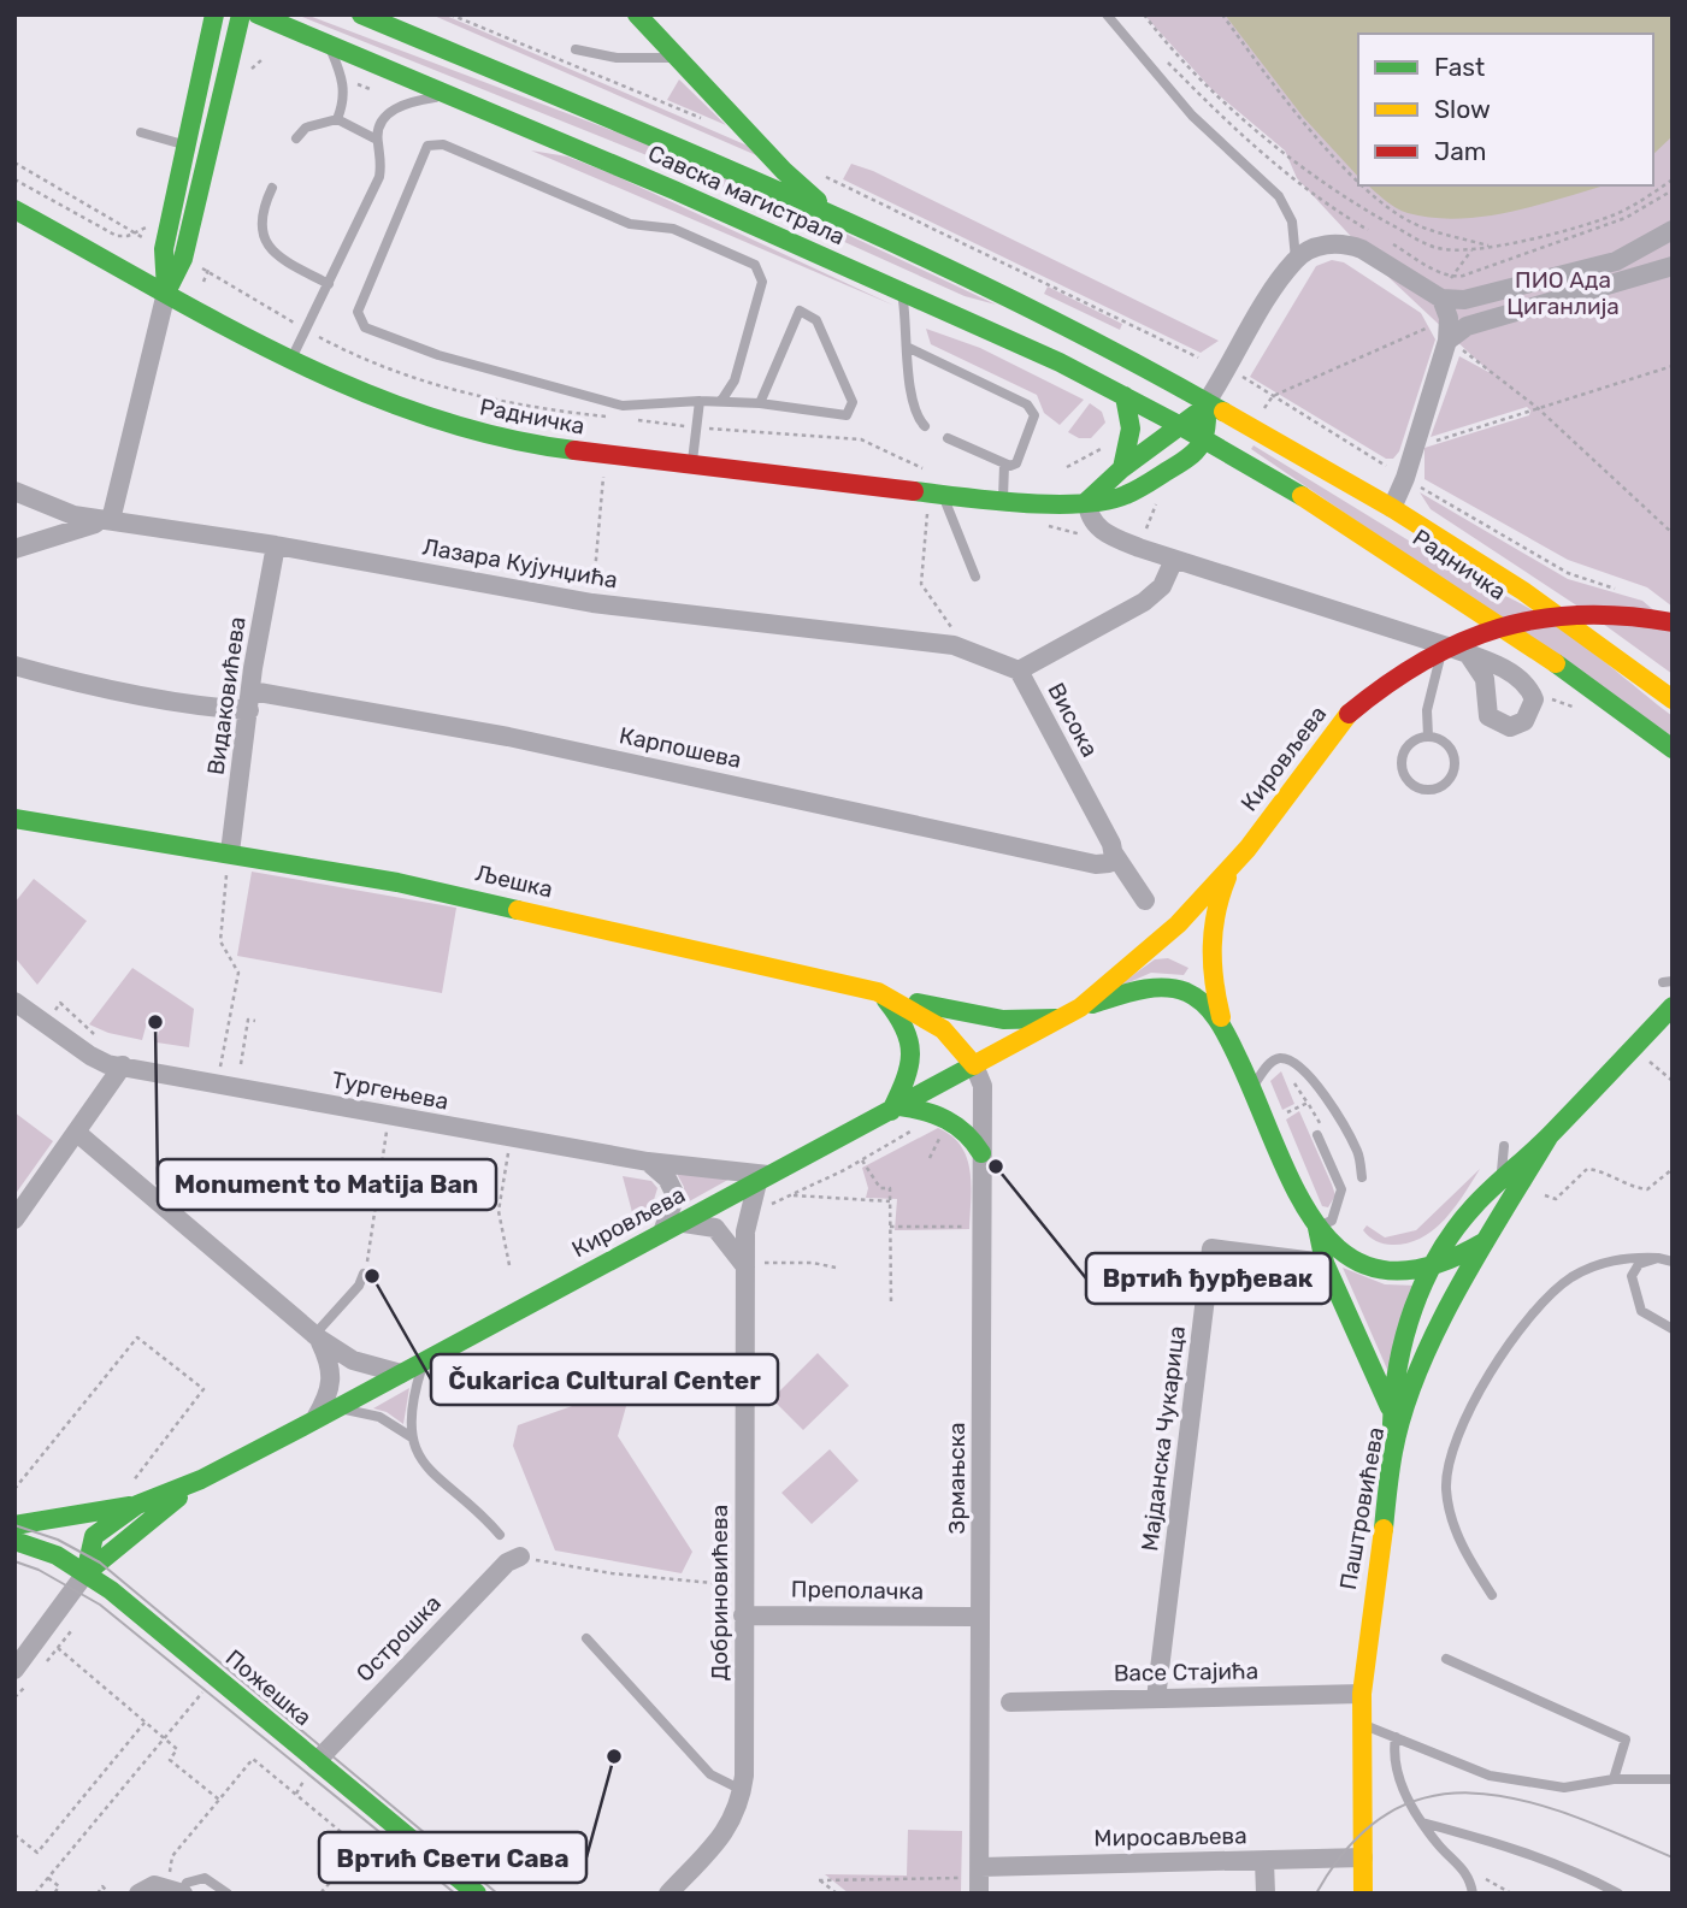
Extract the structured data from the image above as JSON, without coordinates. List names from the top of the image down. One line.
{"streets":{"main road":["Савска магистрала","Радничка","Кировљева","Љешка","Паштровићева","Пожешка"],"street":["Лазара Кујунџића","Видаковићева","Висока","Карпошева","Тургењева","Мајданска Чукарица","Зрмањска","Преполачка","Добриновићева","Острошка","Васе Стајића","Миросављева"]},"crossings":[["Савска магистрала","Радничка"],["Лазара Кујунџића","Видаковићева"],["Лазара Кујунџића","Висока"],["Видаковићева","Карпошева"],["Видаковићева","Љешка"],["Висока","Карпошева"],["Кировљева","Љешка"],["Кировљева","Тургењева"],["Кировљева","Зрмањска"],["Кировљева","Добриновићева"],["Кировљева","Пожешка"],["Љешка","Зрмањска"],["Тургењева","Добриновићева"],["Мајданска Чукарица","Васе Стајића"],["Зрмањска","Миросављева"],["Паштровићева","Васе Стајића"],["Паштровићева","Миросављева"],["Преполачка","Добриновићева"],["Острошка","Пожешка"]],"parks":["ПИО Ада Циганлија"],"places":["Monument to Matija Ban","Вртић ђурђевак","Čukarica Cultural Center","Вртић Свети Сава"],"legend":["Fast","Slow","Jam"]}
